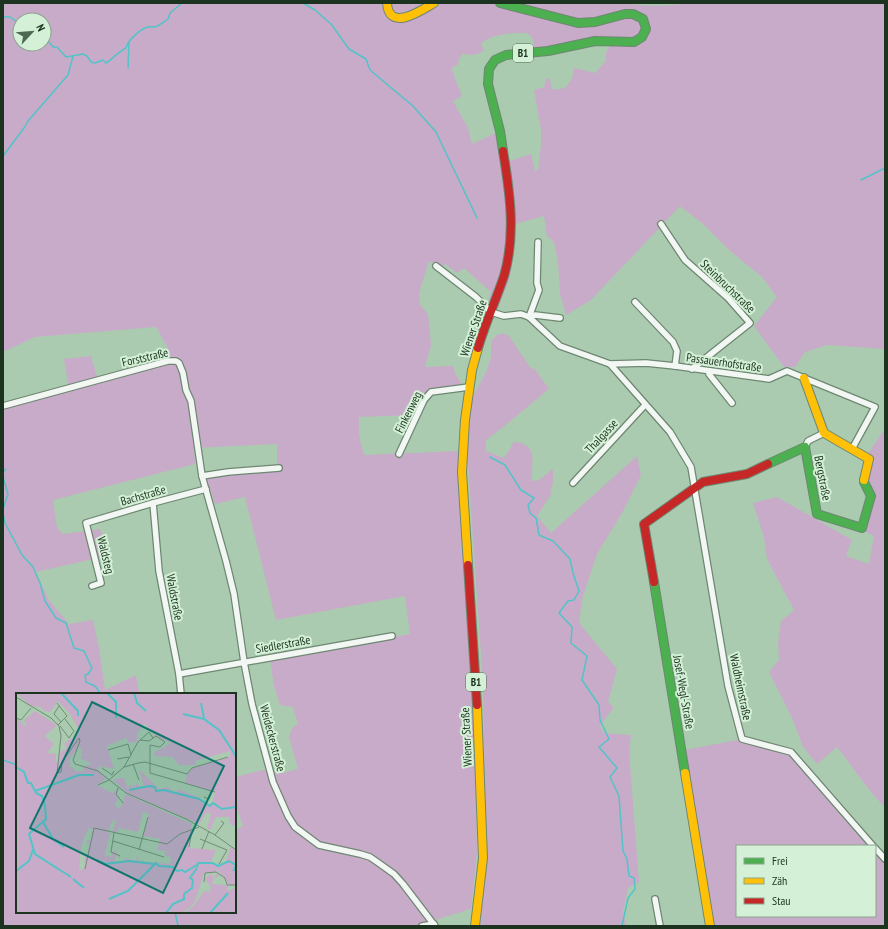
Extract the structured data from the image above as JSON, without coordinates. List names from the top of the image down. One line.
{"streets":{"main road":["B1","Wiener Straße","Bergstraße","Josef-Wegl-Straße"],"street":["Steinbruchstraße","Forststraße","Passauerhofstraße","Finkenweg","Thalgasse","Bachstraße","Waldsteg","Waldstraße","Siedlerstraße","Waldheimstraße","Weideckerstraße"]},"crossings":[["Steinbruchstraße","Passauerhofstraße"],["Wiener Straße","Finkenweg"],["Forststraße","Weideckerstraße"],["Passauerhofstraße","Bergstraße"],["Passauerhofstraße","Waldheimstraße"],["Thalgasse","Waldheimstraße"],["Bergstraße","Waldheimstraße"],["Bergstraße","Josef-Wegl-Straße"],["Bachstraße","Waldsteg"],["Bachstraße","Waldstraße"],["Bachstraße","Weideckerstraße"],["Waldstraße","Siedlerstraße"],["Siedlerstraße","Weideckerstraße"],["Waldheimstraße","Josef-Wegl-Straße"]],"legend":["Frei","Zäh","Stau"],"north":"top right"}
